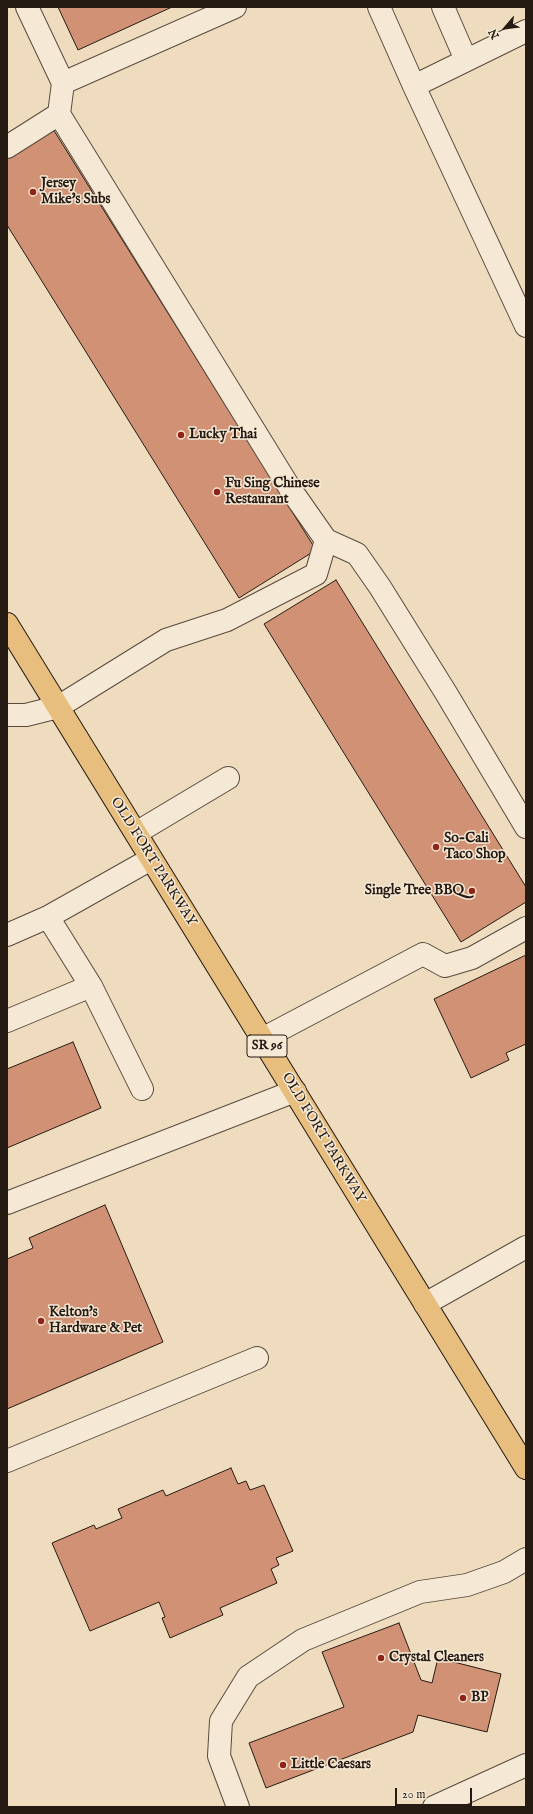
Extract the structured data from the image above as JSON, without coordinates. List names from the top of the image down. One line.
{"streets":{"main road":["OLD FORT PARKWAY","SR 96"]},"places":["Jersey Mike's Subs","Lucky Thai","Fu Sing Chinese Restaurant","So-Cali Taco Shop","Single Tree BBQ","Kelton's Hardware & Pet","Crystal Cleaners","BP","Little Caesars"],"scale_bar":"20 m","north":"bottom left"}
